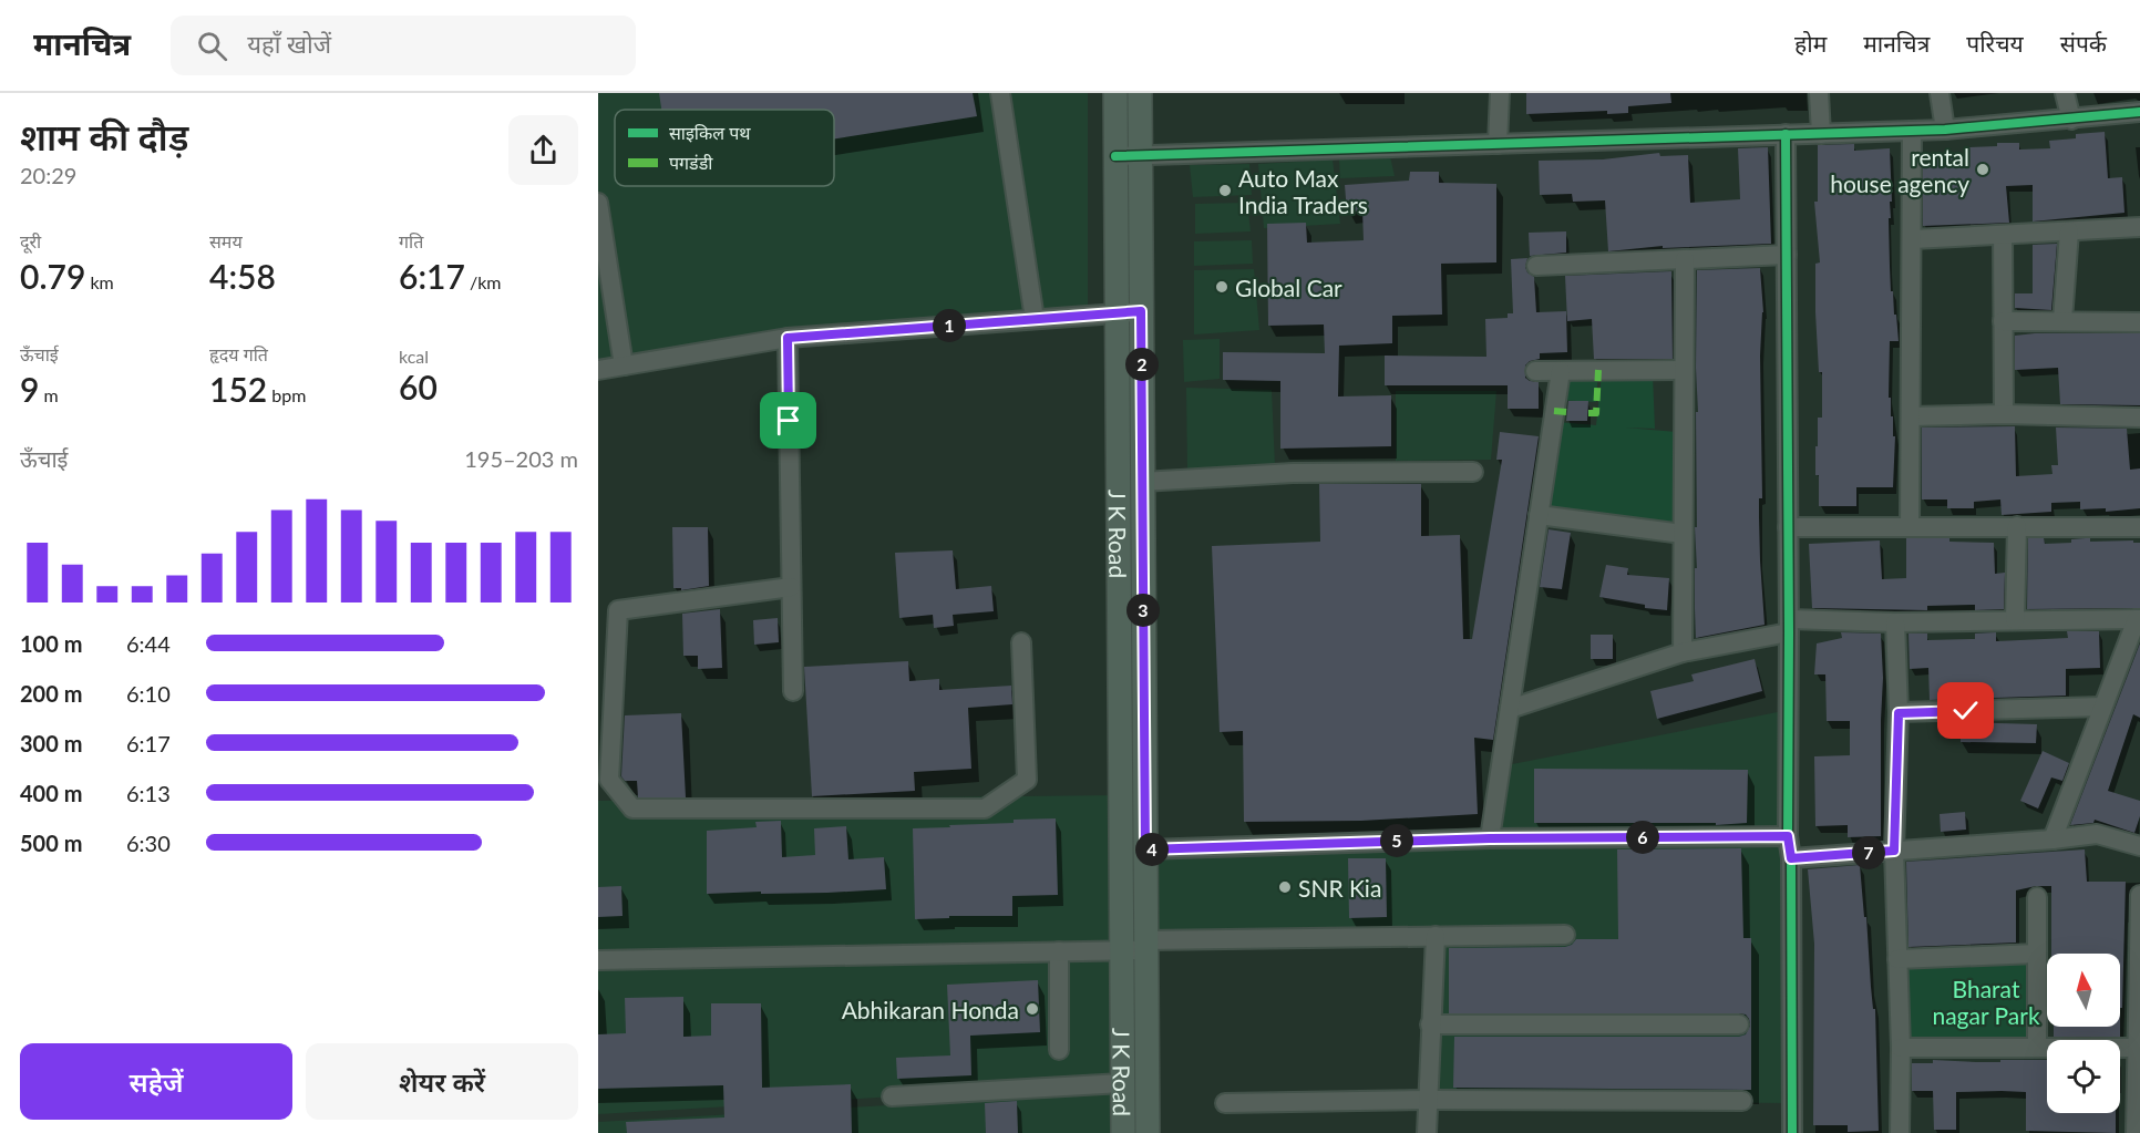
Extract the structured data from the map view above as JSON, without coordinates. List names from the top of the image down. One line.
{"streets":{"main road":["J K Road"]},"parks":["Bharat nagar Park"],"places":["rental house agency","Auto Max India Traders","Global Car","SNR Kia","Abhikaran Honda"],"legend":["साइकिल पथ","पगडंडी"],"north":"top","page":{"header":"मानचित्र","search":"यहाँ खोजें","nav":["होम","मानचित्र","परिचय","संपर्क"],"heading":["शाम की दौड़","20:29"],"stats":[["दूरी","0.79 km"],["समय","4:58"],["गति","6:17 /km"],["ऊँचाई","9 m"],["हृदय गति","152 bpm"],["kcal","60"]],"pins":["1","2","3","6","5","4","7"],"chart":["ऊँचाई","195–203 m"],"list":[{"name":"100 m","note":"6:44"},{"name":"200 m","note":"6:10"},{"name":"300 m","note":"6:17"},{"name":"400 m","note":"6:13"},{"name":"500 m","note":"6:30"}],"buttons":["सहेजें","शेयर करें"]}}
